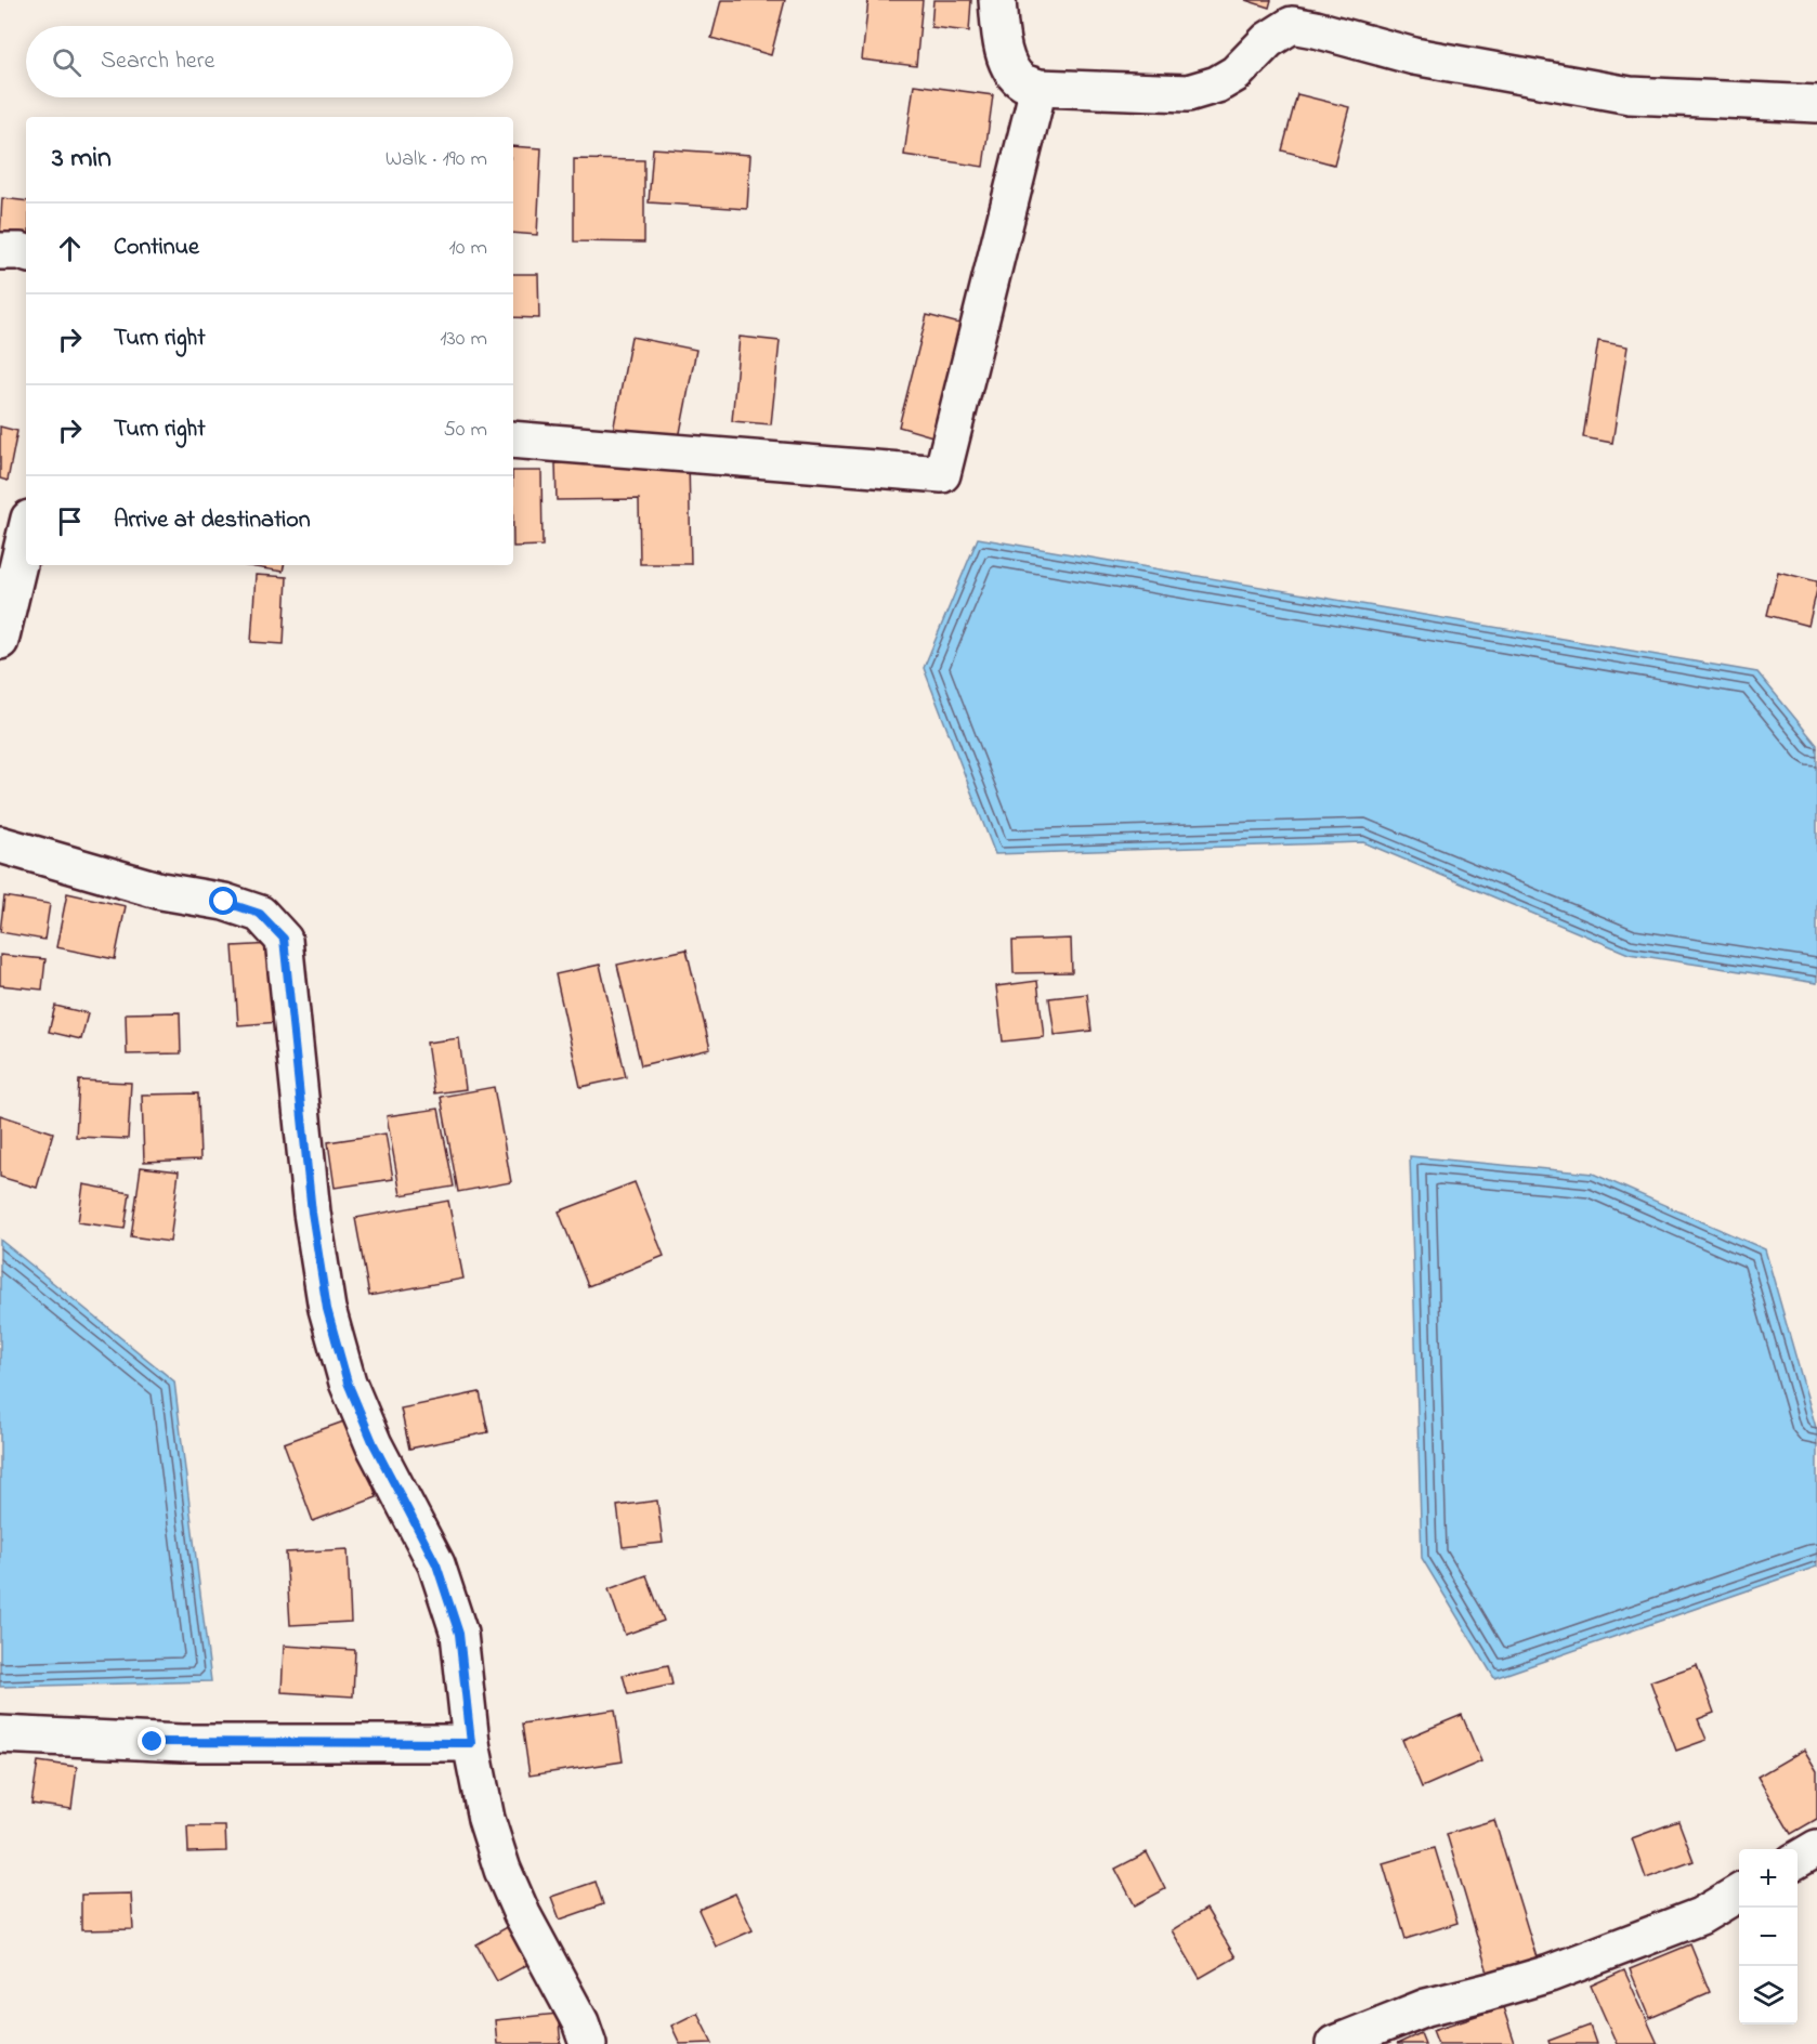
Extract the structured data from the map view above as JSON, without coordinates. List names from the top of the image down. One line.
{"page":{"search":"Search here","heading":["3 min","Walk · 190 m"],"list":[["Continue","10 m"],["Turn right","130 m"],["Turn right","50 m"],"Arrive at destination"],"map_buttons":["+","−"]}}
